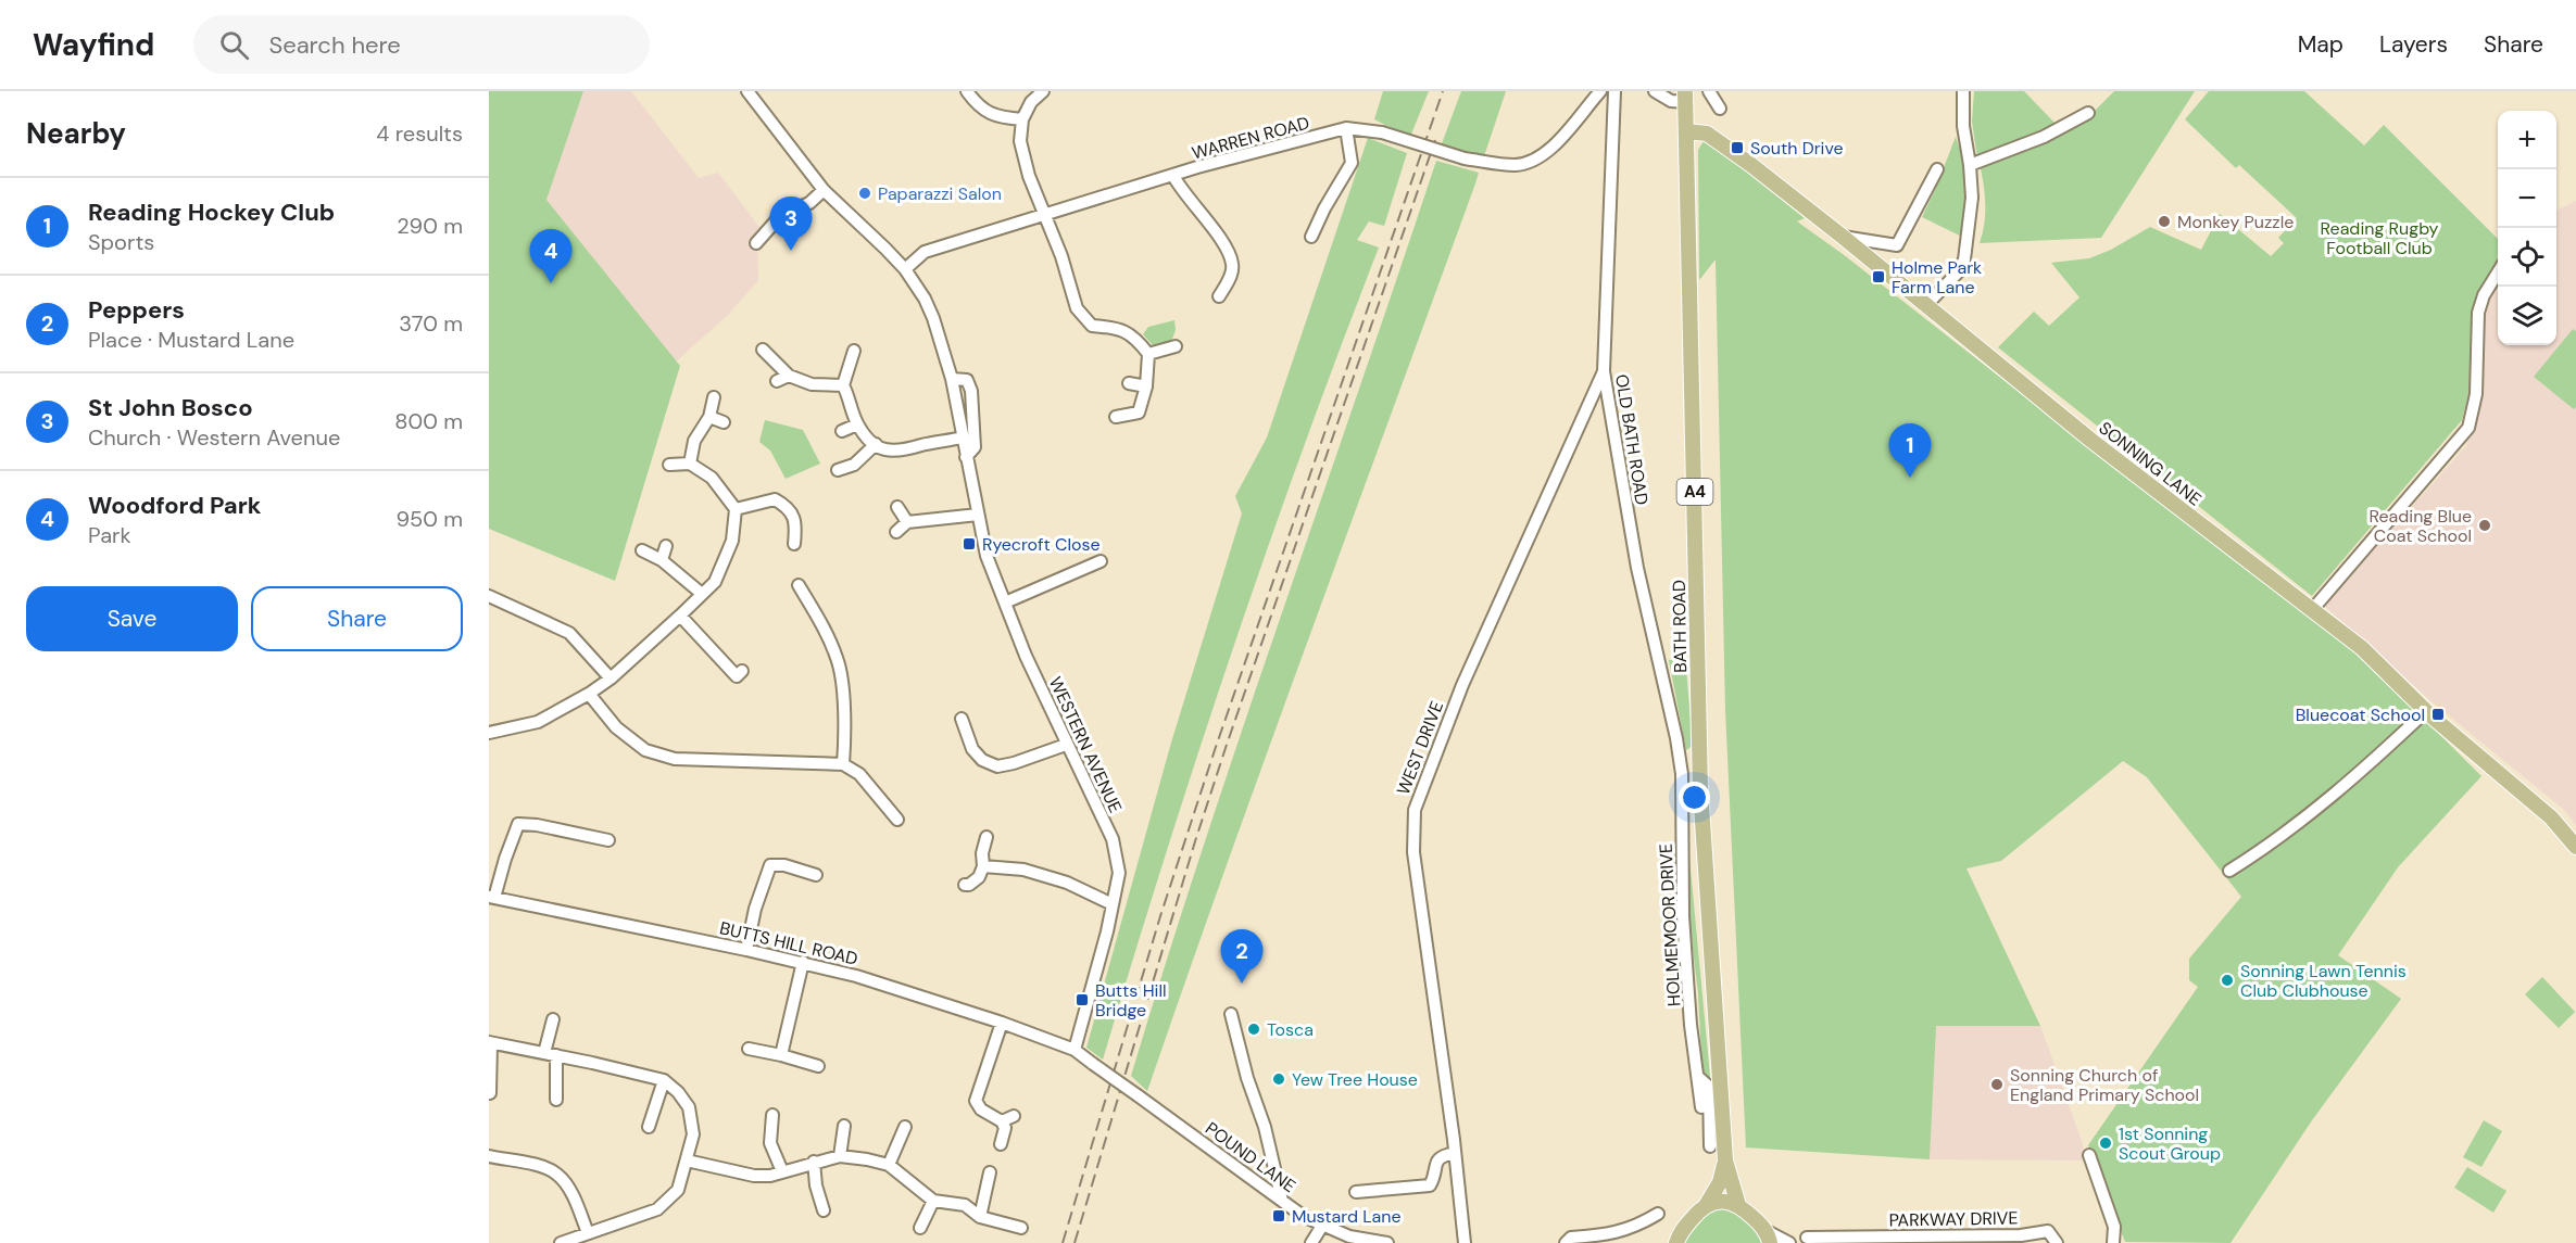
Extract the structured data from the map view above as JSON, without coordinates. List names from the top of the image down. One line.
{"streets":{"main road":["SONNING LANE","A4","BATH ROAD"],"street":["WARREN ROAD","OLD BATH ROAD","WESTERN AVENUE","WEST DRIVE","HOLMEMOOR DRIVE","BUTTS HILL ROAD","POUND LANE","PARKWAY DRIVE"]},"crossings":[["WARREN ROAD","WESTERN AVENUE"],["OLD BATH ROAD","WEST DRIVE"],["OLD BATH ROAD","HOLMEMOOR DRIVE"],["SONNING LANE","BATH ROAD"],["WESTERN AVENUE","BUTTS HILL ROAD"],["WESTERN AVENUE","POUND LANE"],["BUTTS HILL ROAD","POUND LANE"]],"parks":["Reading Rugby Football Club"],"places":{"transit":["South Drive","Holme Park Farm Lane","Ryecroft Close","Bluecoat School","Butts Hill Bridge","Mustard Lane"],"other":["Paparazzi Salon","Monkey Puzzle","Reading Blue Coat School","Sonning Lawn Tennis Club Clubhouse","Tosca","Yew Tree House","Sonning Church of England Primary School","1st Sonning Scout Group"]},"page":{"header":"Wayfind","search":"Search here","nav":["Map","Layers","Share"],"heading":["Nearby","4 results"],"map_buttons":["+","−"],"list":[{"mark":"1","name":"Reading Hockey Club","note":"Sports","value":"290 m"},{"mark":"2","name":"Peppers","note":"Place · Mustard Lane","value":"370 m"},{"mark":"3","name":"St John Bosco","note":"Church · Western Avenue","value":"800 m"},{"mark":"4","name":"Woodford Park","note":"Park","value":"950 m"}],"pins":["3","4","1","2"],"buttons":["Save","Share"]}}
